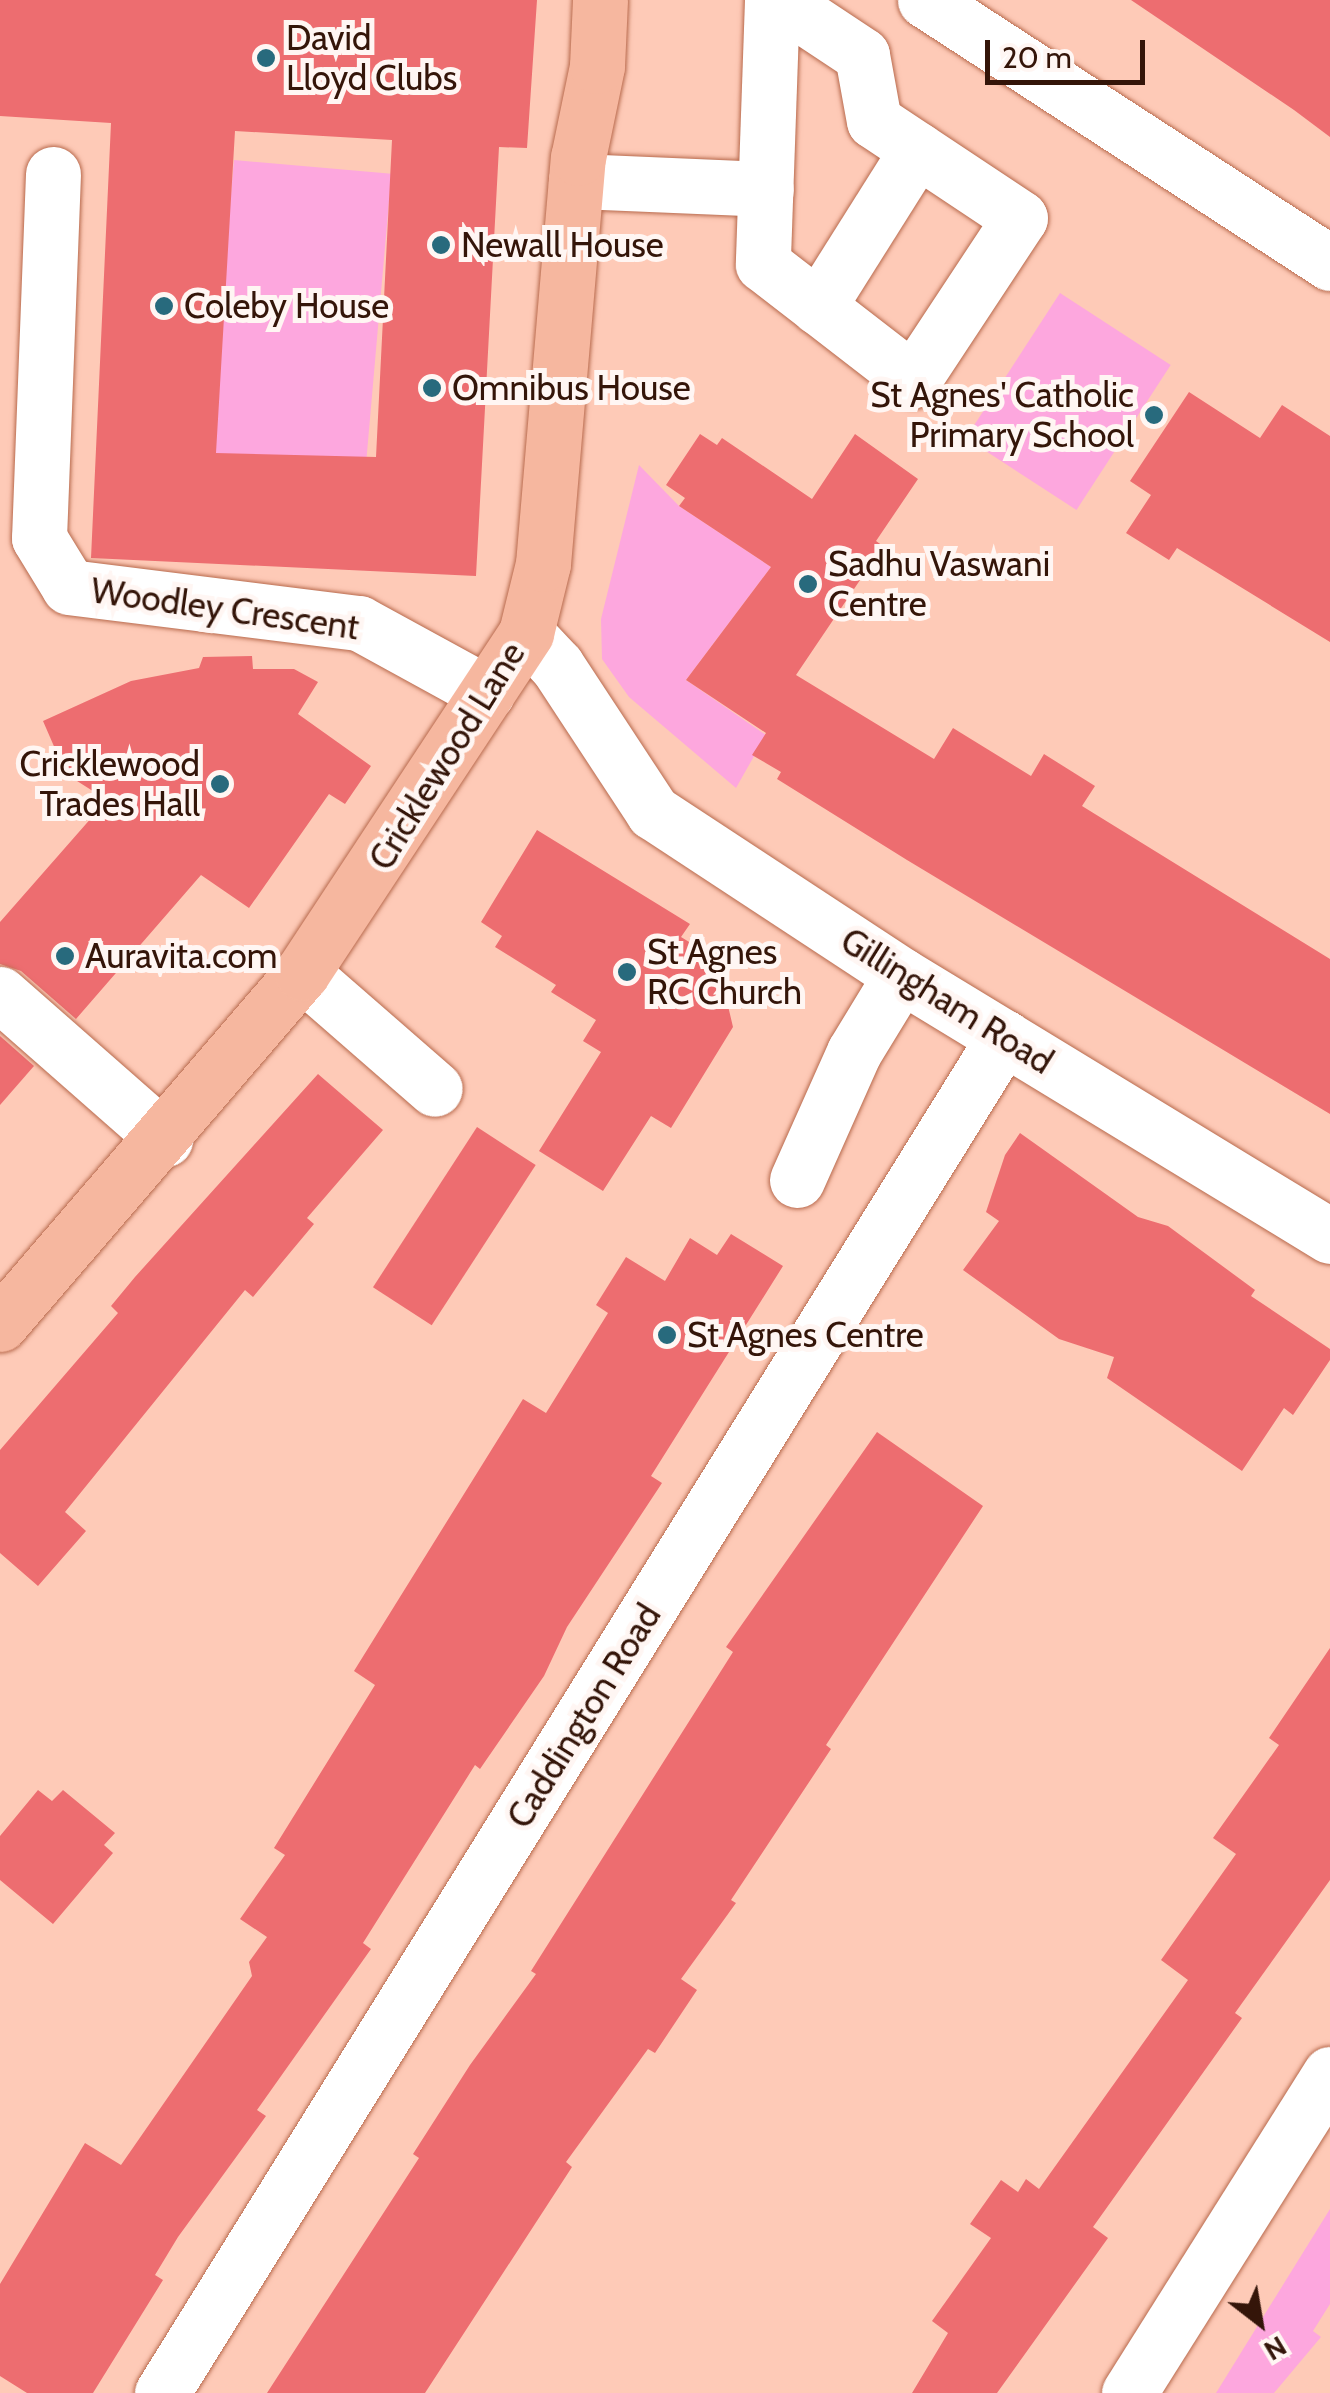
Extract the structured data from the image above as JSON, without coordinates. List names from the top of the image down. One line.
{"streets":{"main road":["Cricklewood Lane"],"street":["Woodley Crescent","Gillingham Road","Caddington Road"]},"crossings":[["Woodley Crescent","Cricklewood Lane"],["Cricklewood Lane","Gillingham Road"],["Gillingham Road","Caddington Road"]],"places":["David Lloyd Clubs","Newall House","Coleby House","Omnibus House","St Agnes' Catholic Primary School","Sadhu Vaswani Centre","Cricklewood Trades Hall","Auravita.com","St Agnes RC Church","St Agnes Centre"],"scale_bar":"20 m","north":"bottom right"}
